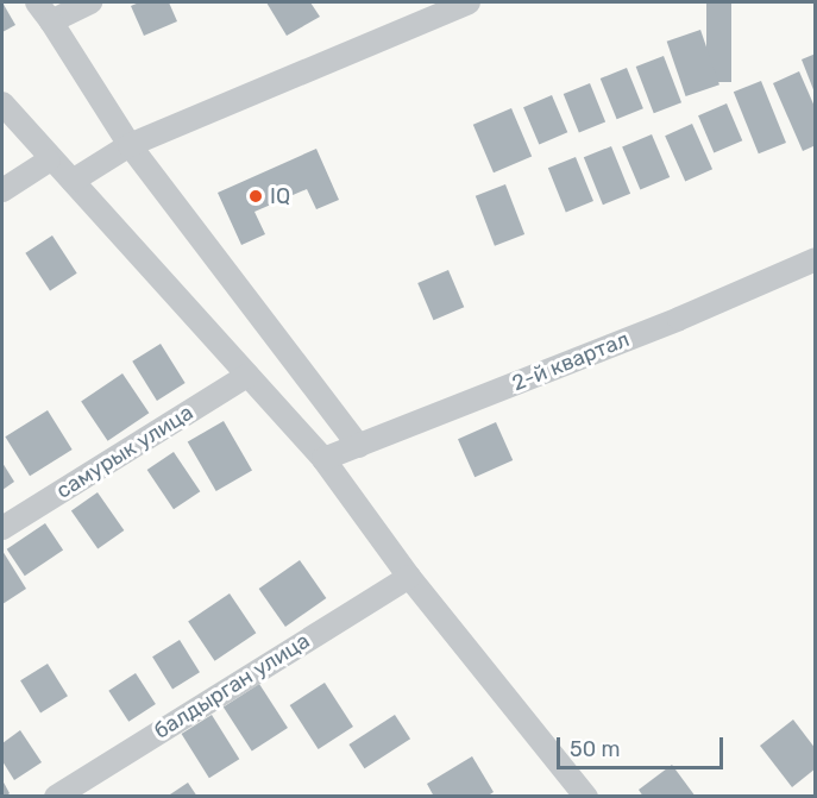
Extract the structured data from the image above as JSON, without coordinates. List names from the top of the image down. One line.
{"streets":{"street":["2-й квартал","самурык улица","балдырган улица"]},"places":["IQ"],"scale_bar":"50 m"}
